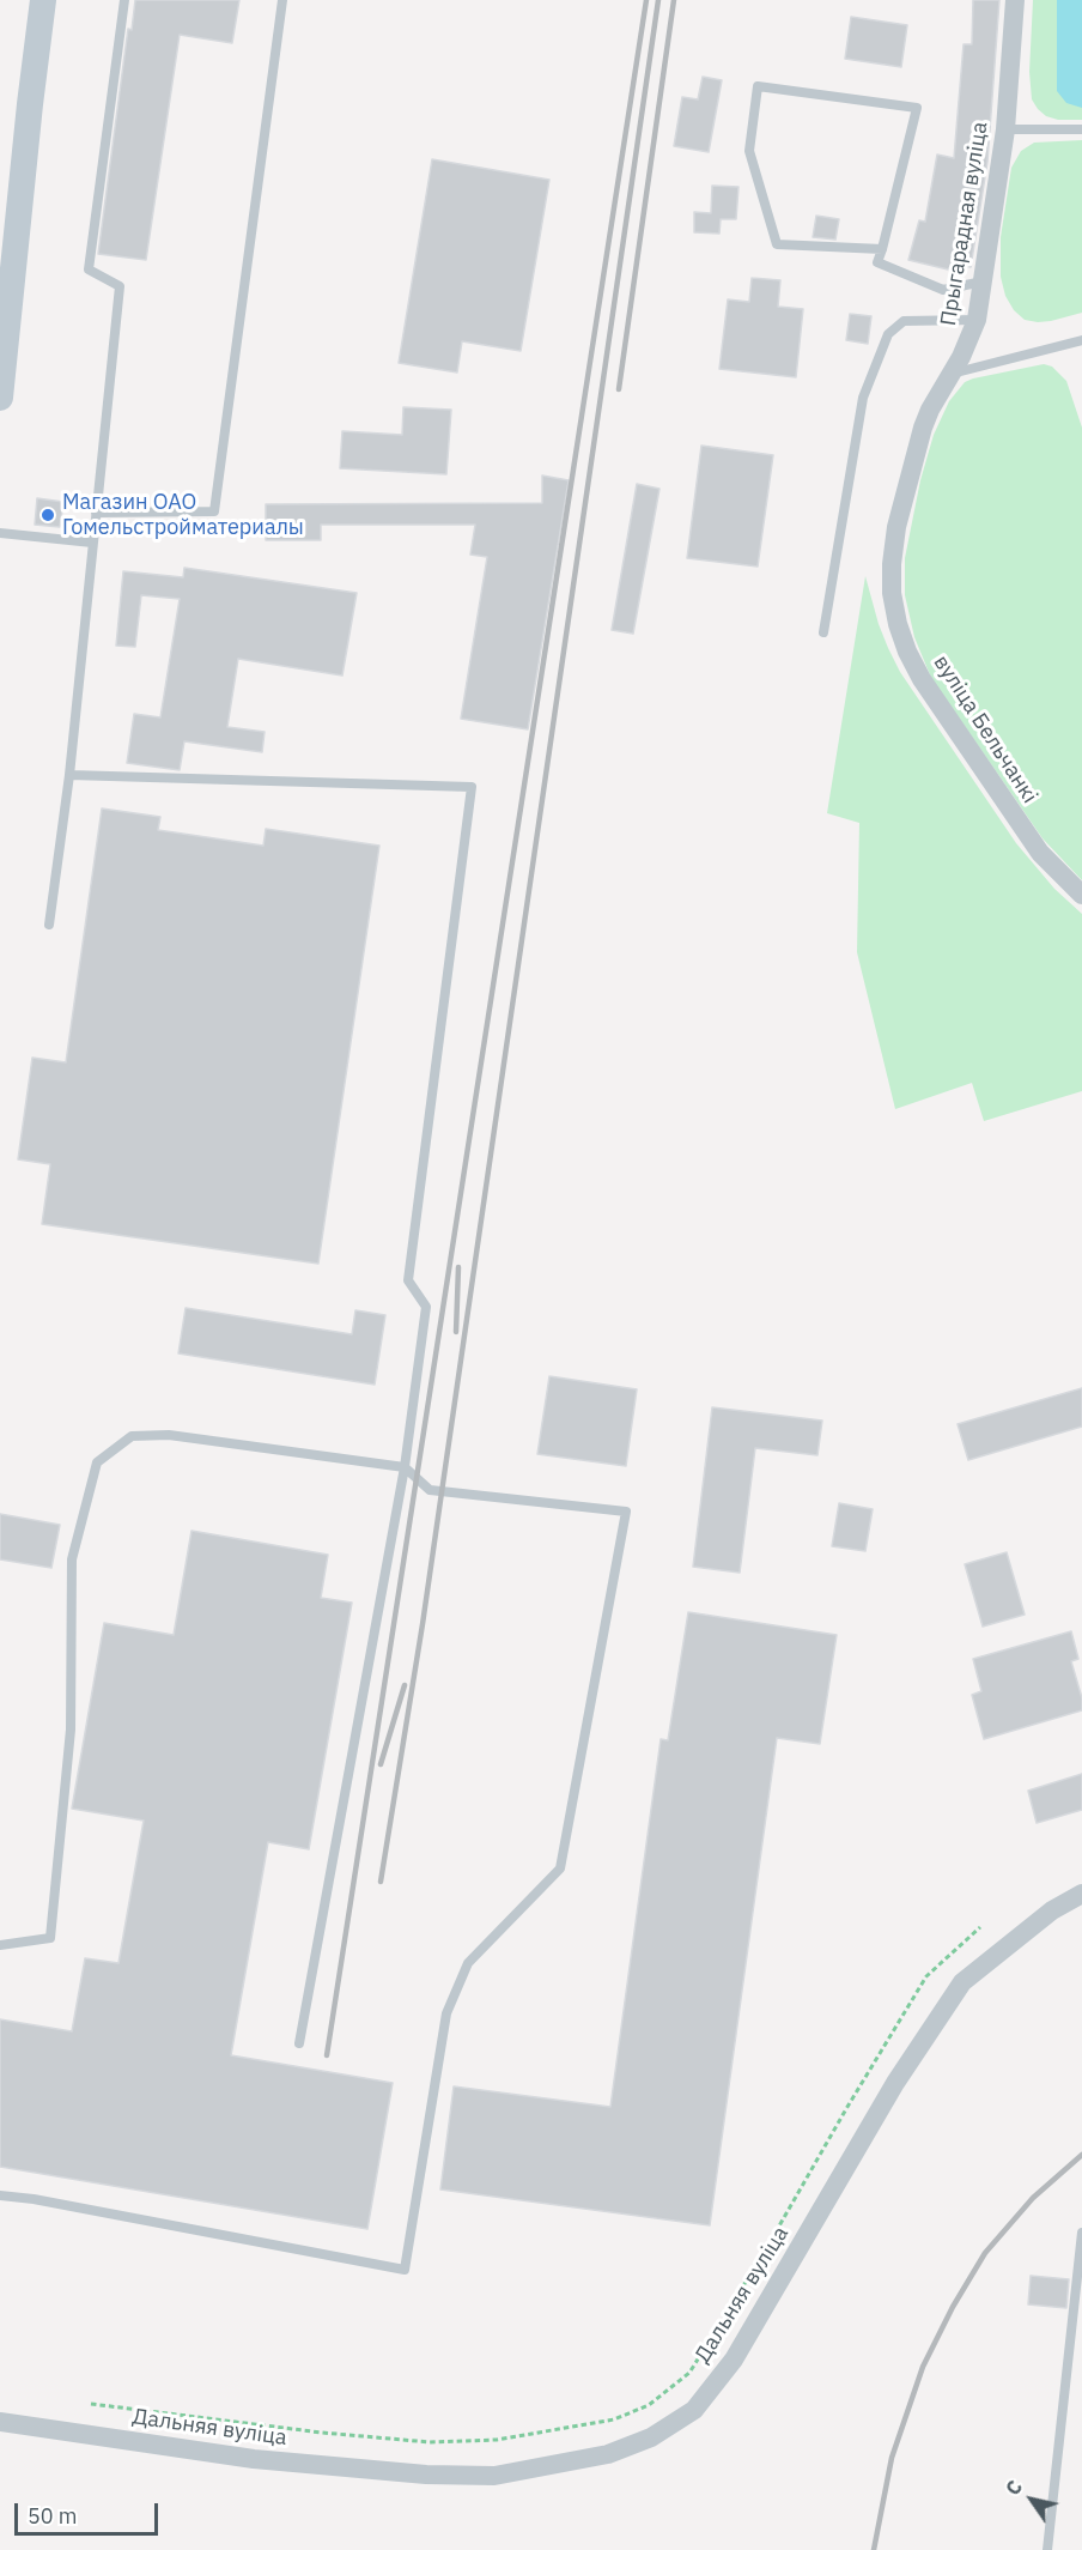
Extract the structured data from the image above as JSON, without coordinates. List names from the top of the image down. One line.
{"streets":{"street":["Прыгарадная вуліца","вуліца Бельчанкі","Дальняя вуліца"]},"crossings":[["Прыгарадная вуліца","вуліца Бельчанкі"]],"places":["Магазин ОАО Гомельстройматериалы"],"scale_bar":"50 m","north":"top left"}
